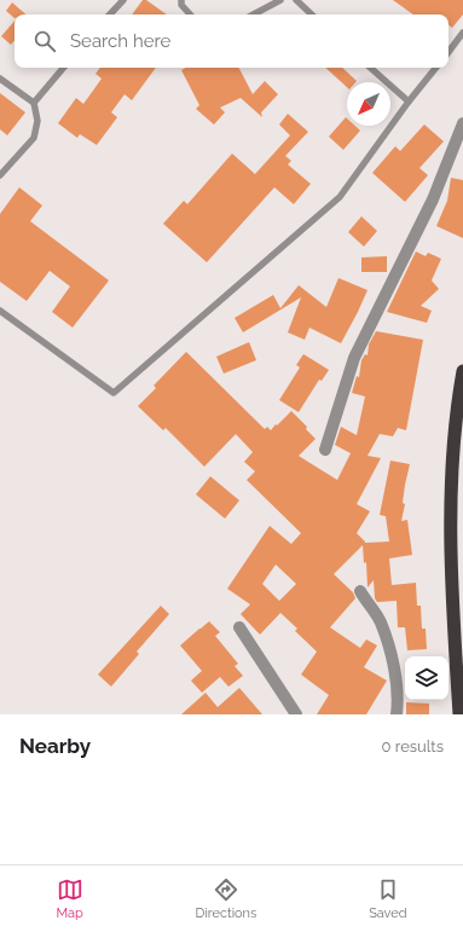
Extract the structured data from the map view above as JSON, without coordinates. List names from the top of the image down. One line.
{"north":"bottom left","page":{"search":"Search here","heading":["Nearby","0 results"],"nav":["Map","Directions","Saved"]}}
